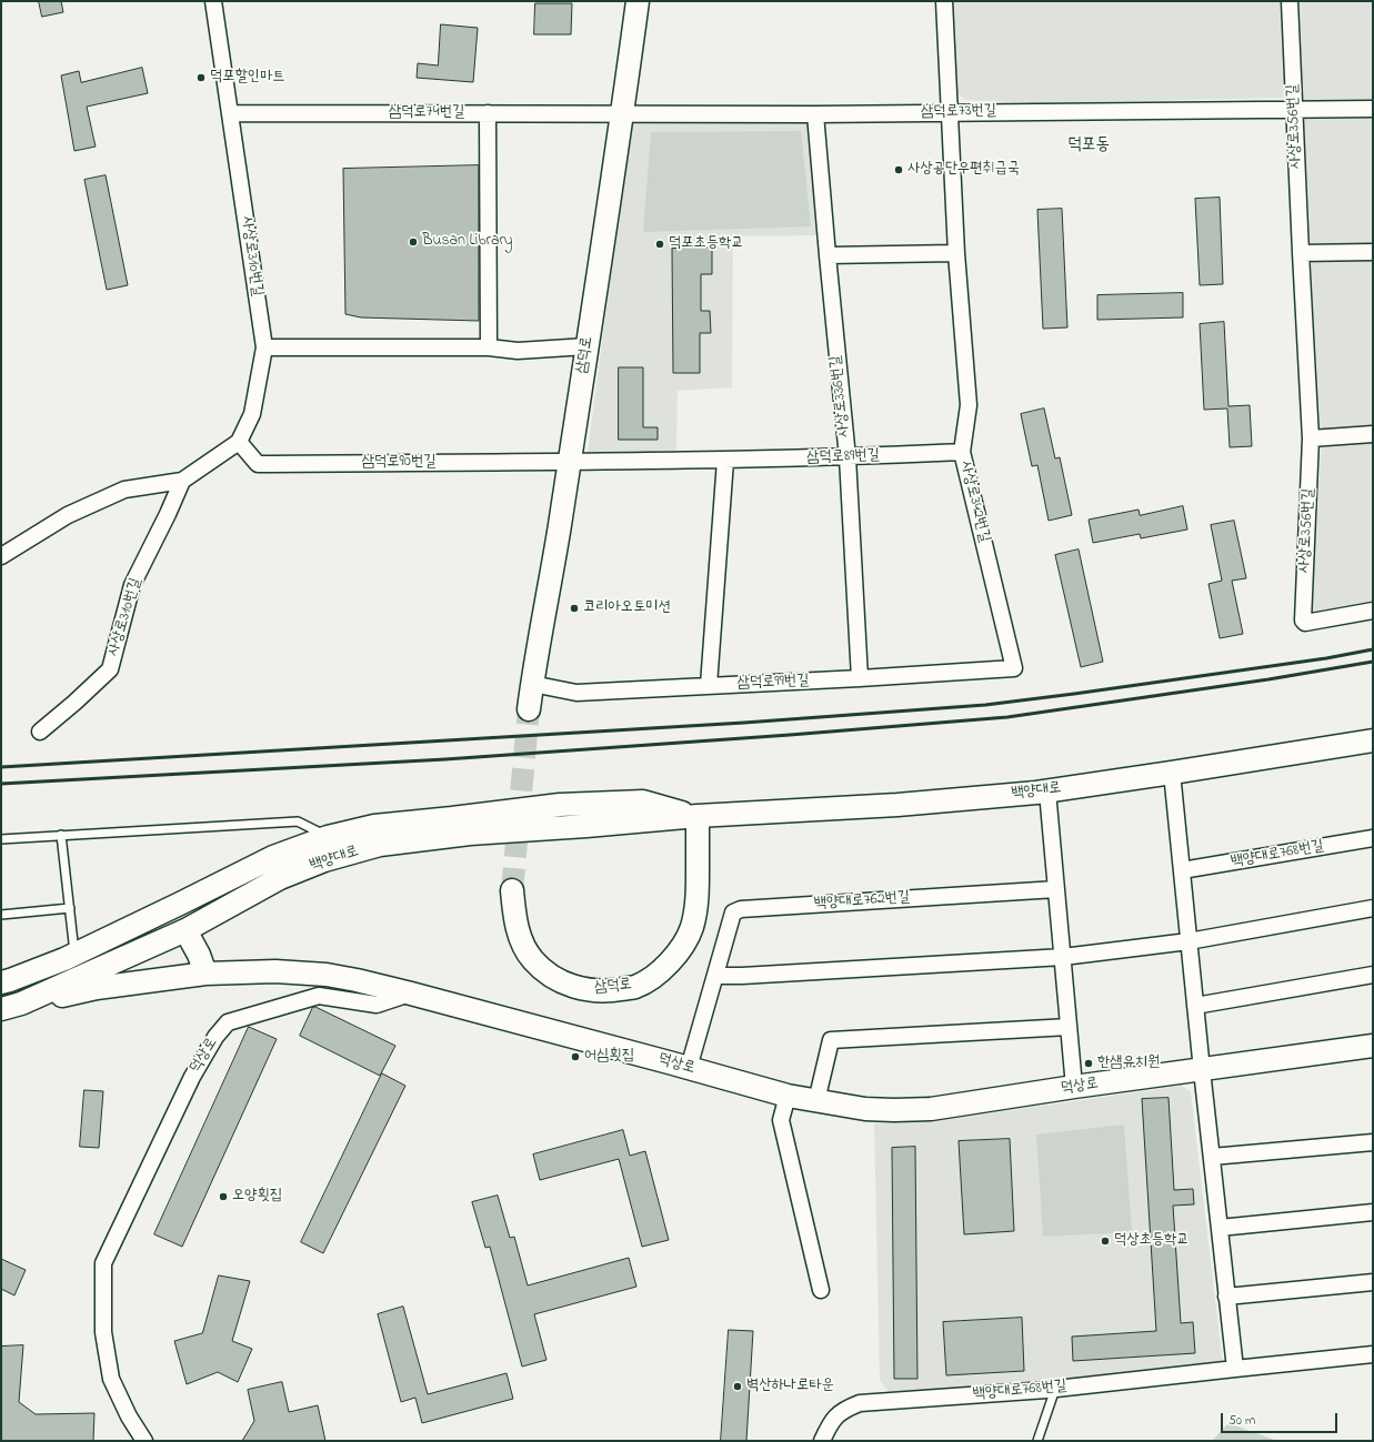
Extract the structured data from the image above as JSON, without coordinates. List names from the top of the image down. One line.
{"streets":{"main road":["삼덕로","백양대로","덕상로"],"street":["삼덕로73번길","삼덕로74번길","사상로356번길","사상로310번길","사상로336번길","삼덕로89번길","삼덕로90번길","사상로342번길","삼덕로99번길","백양대로768번길","백양대로762번길"]},"crossings":[["삼덕로73번길","삼덕로74번길"],["삼덕로73번길","사상로356번길"],["삼덕로73번길","삼덕로"],["삼덕로73번길","사상로336번길"],["삼덕로73번길","사상로342번길"],["삼덕로74번길","사상로310번길"],["삼덕로74번길","삼덕로"],["사상로310번길","삼덕로90번길"],["삼덕로","삼덕로89번길"],["삼덕로","삼덕로90번길"],["삼덕로","삼덕로99번길"],["삼덕로","백양대로"],["사상로336번길","삼덕로89번길"],["사상로336번길","삼덕로99번길"],["삼덕로89번길","삼덕로90번길"],["삼덕로89번길","사상로342번길"],["사상로342번길","삼덕로99번길"],["백양대로","덕상로"],["백양대로762번길","덕상로"]],"districts":["덕포동"],"places":["덕포할인마트","사상공단우편취급국","Busan Library","덕포초등학교","코리아오토미션","어심횟집","한샘유치원","오양횟집","덕상초등학교","벽산하나로타운"],"scale_bar":"50 m"}
